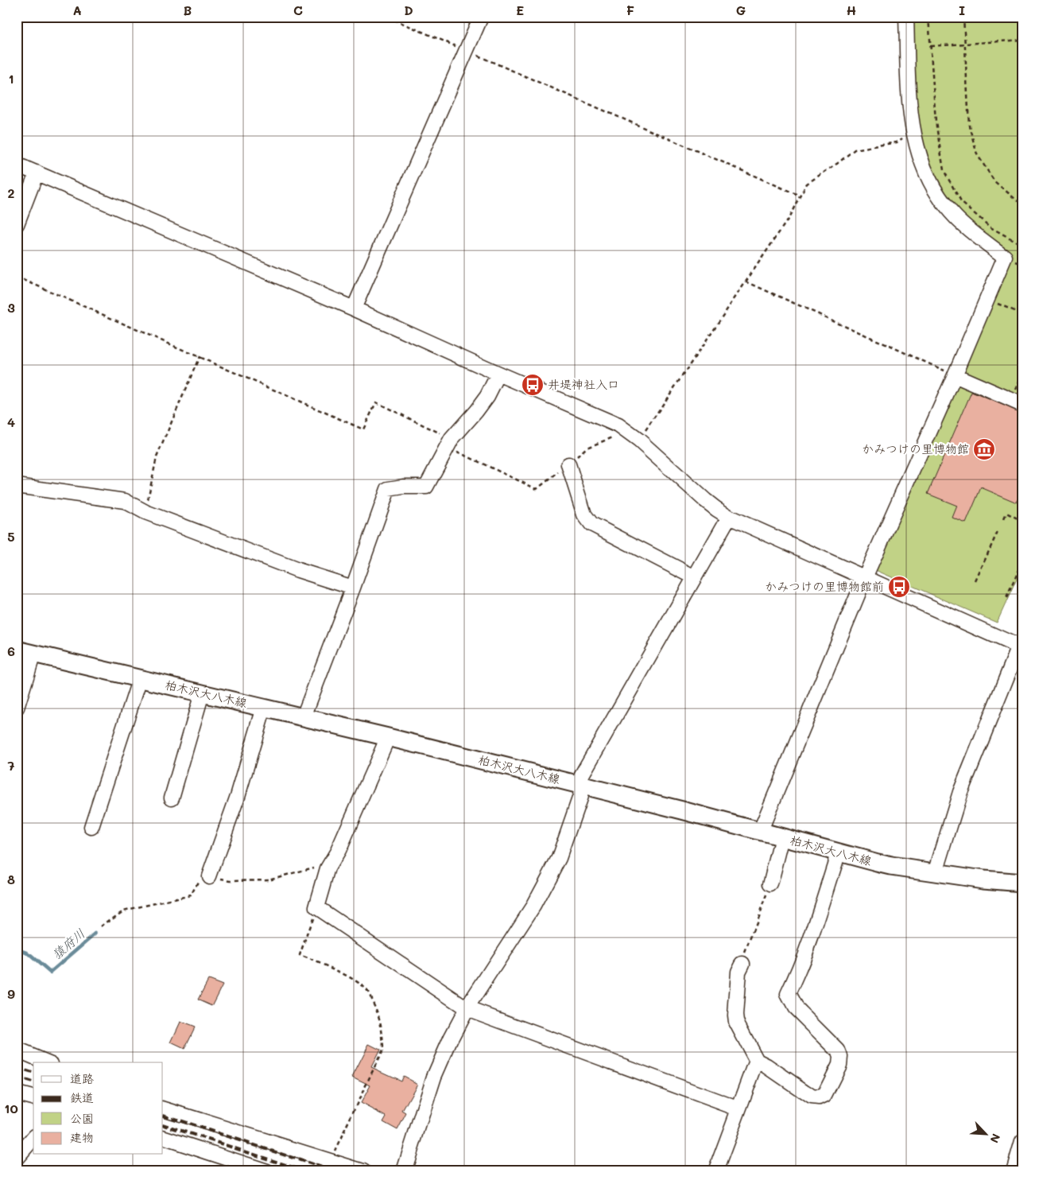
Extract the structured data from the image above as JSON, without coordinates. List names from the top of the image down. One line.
{"streets":{"main road":["柏木沢大八木線"]},"water":["猿府川"],"places":{"bus stop":["井堤神社入口","かみつけの里博物館前"],"museum":["かみつけの里博物館"]},"legend":["道路","鉄道","公園","建物"],"north":"bottom right","grid":{"columns":["A","B","C","D","E","F","G","H","I"],"rows":["1","2","3","4","5","6","7","8","9","10"]}}
